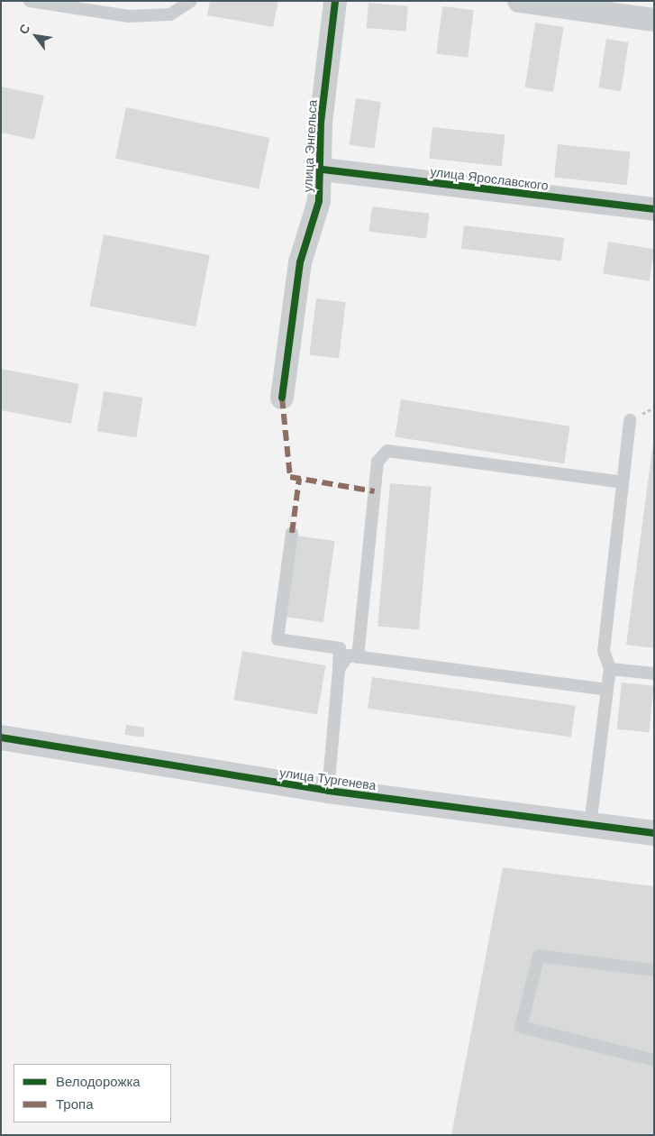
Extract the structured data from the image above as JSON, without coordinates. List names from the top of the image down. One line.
{"streets":{"street":["улица Энгельса","улица Ярославского","улица Тургенева"]},"crossings":[["улица Энгельса","улица Ярославского"]],"legend":["Велодорожка","Тропа"],"north":"top left"}
